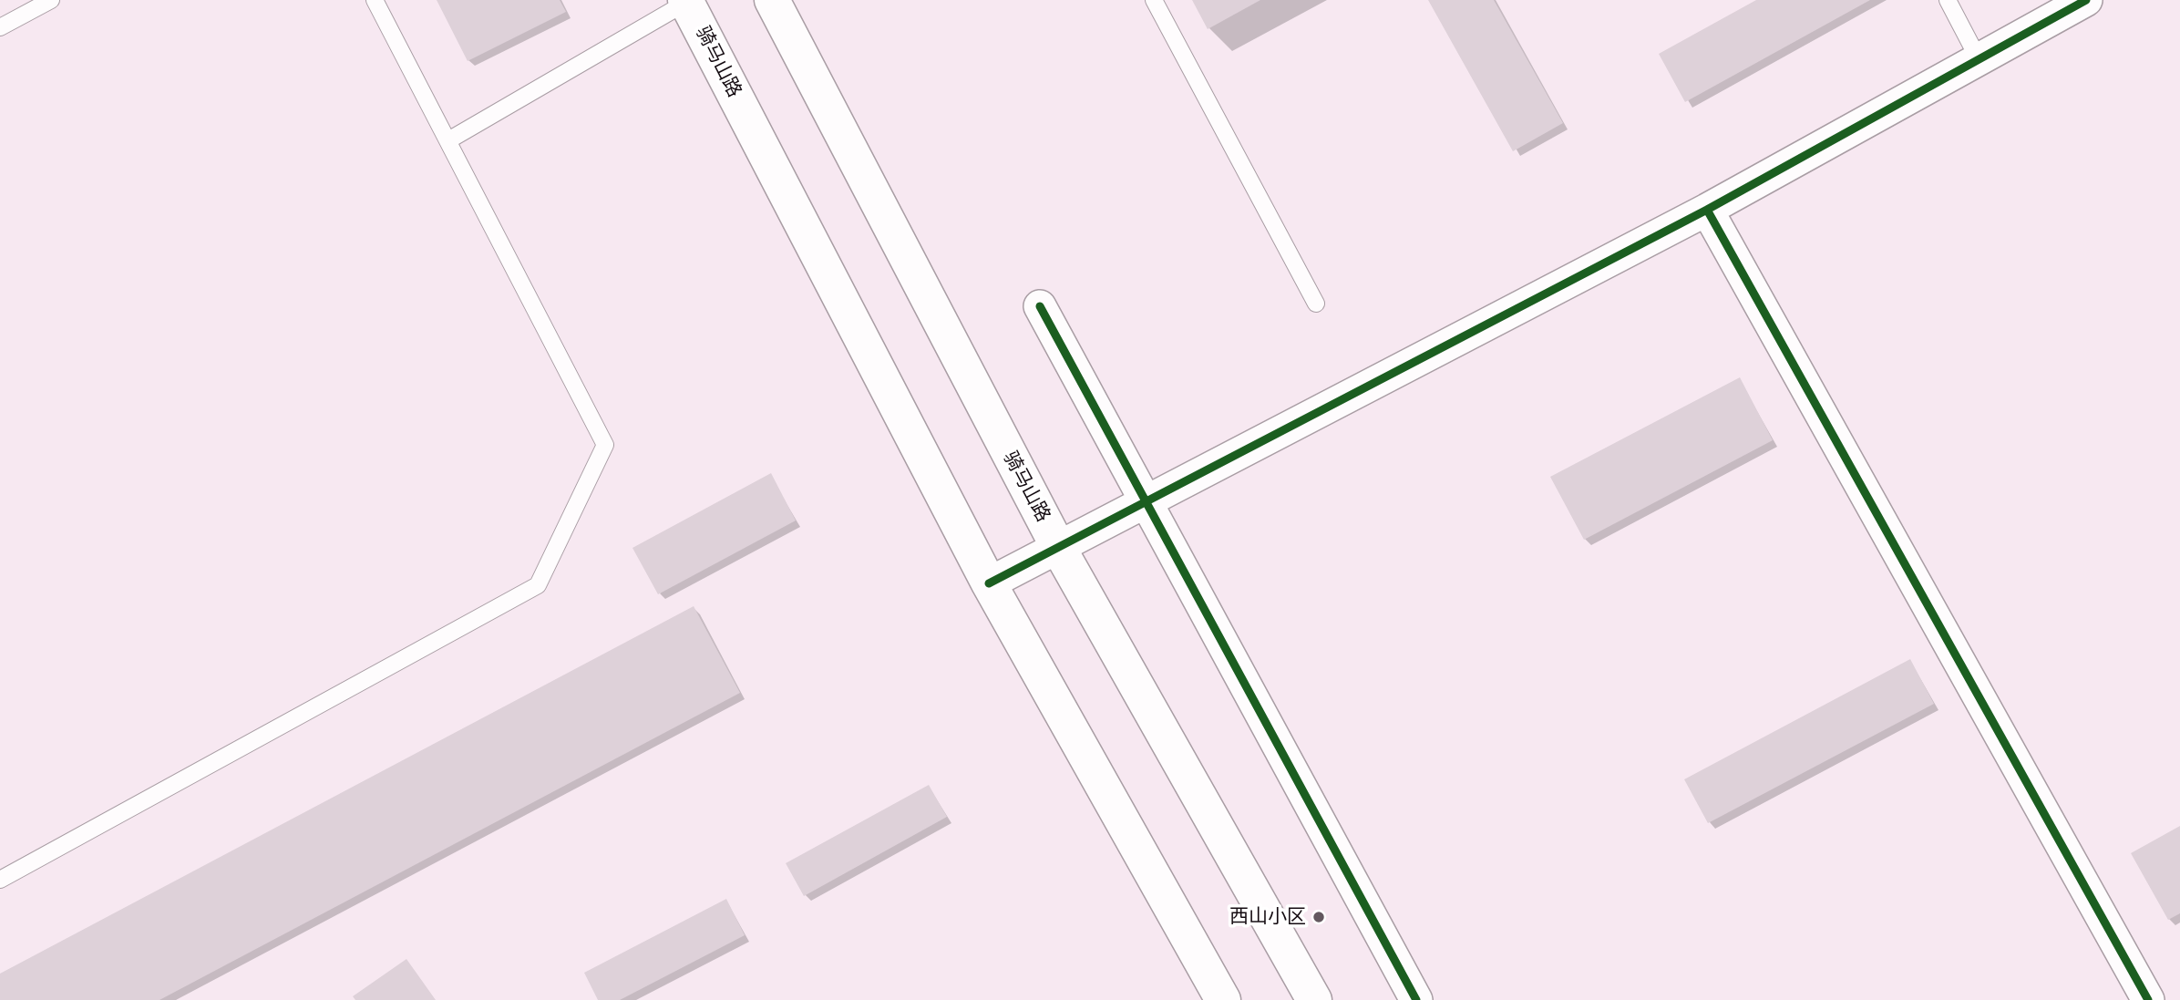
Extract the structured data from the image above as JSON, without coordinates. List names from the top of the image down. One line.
{"streets":{"main road":["骑马山路"]},"places":["西山小区"]}
